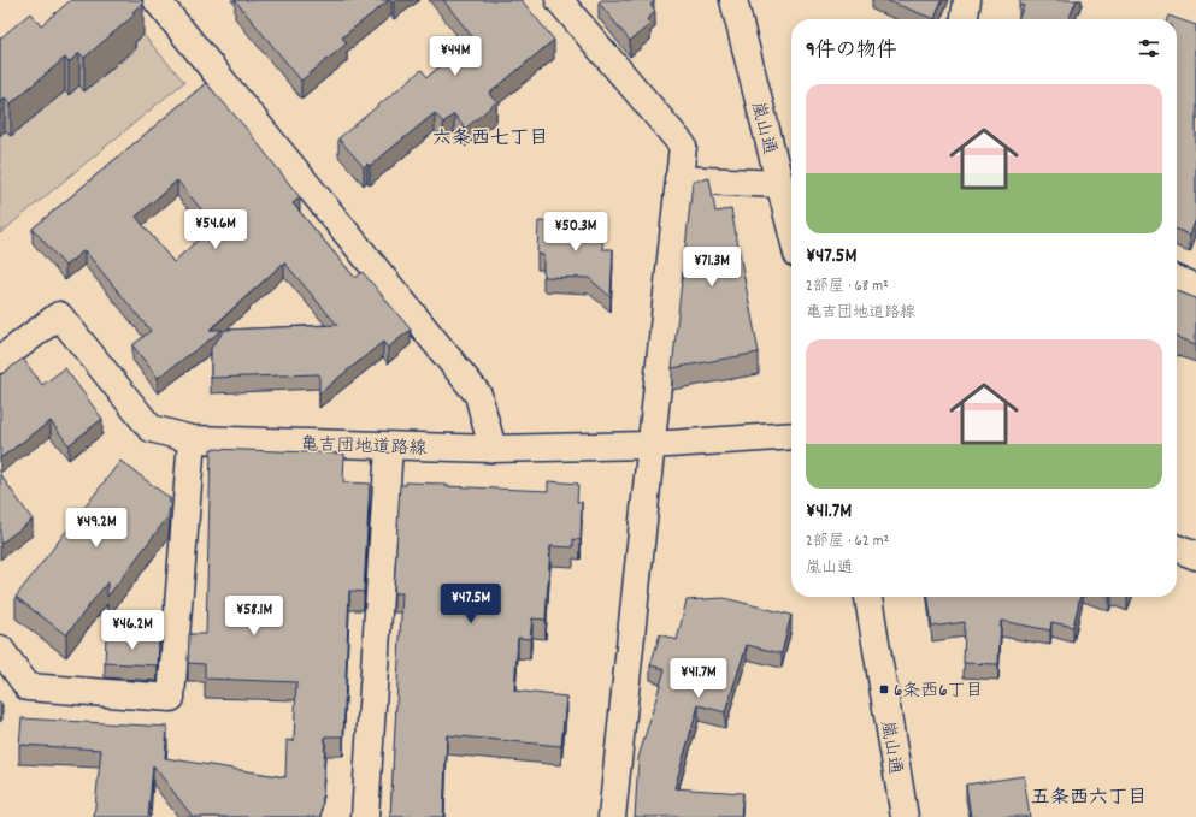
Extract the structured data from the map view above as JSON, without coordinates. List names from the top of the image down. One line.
{"streets":{"street":["嵐山通","亀吉団地道路線"]},"districts":["六条西七丁目","五条西六丁目"],"places":{"transit":["6条西6丁目"]},"page":{"heading":"9件の物件","price":["¥44M","¥54.6M","¥50.3M","¥71.3M","¥49.2M","¥47.5M","¥58.1M","¥46.2M","¥41.7M"],"list":[{"name":"¥47.5M","note":"2部屋 · 68 m² · 亀吉団地道路線"},{"name":"¥41.7M","note":"2部屋 · 62 m² · 嵐山通"}]}}
